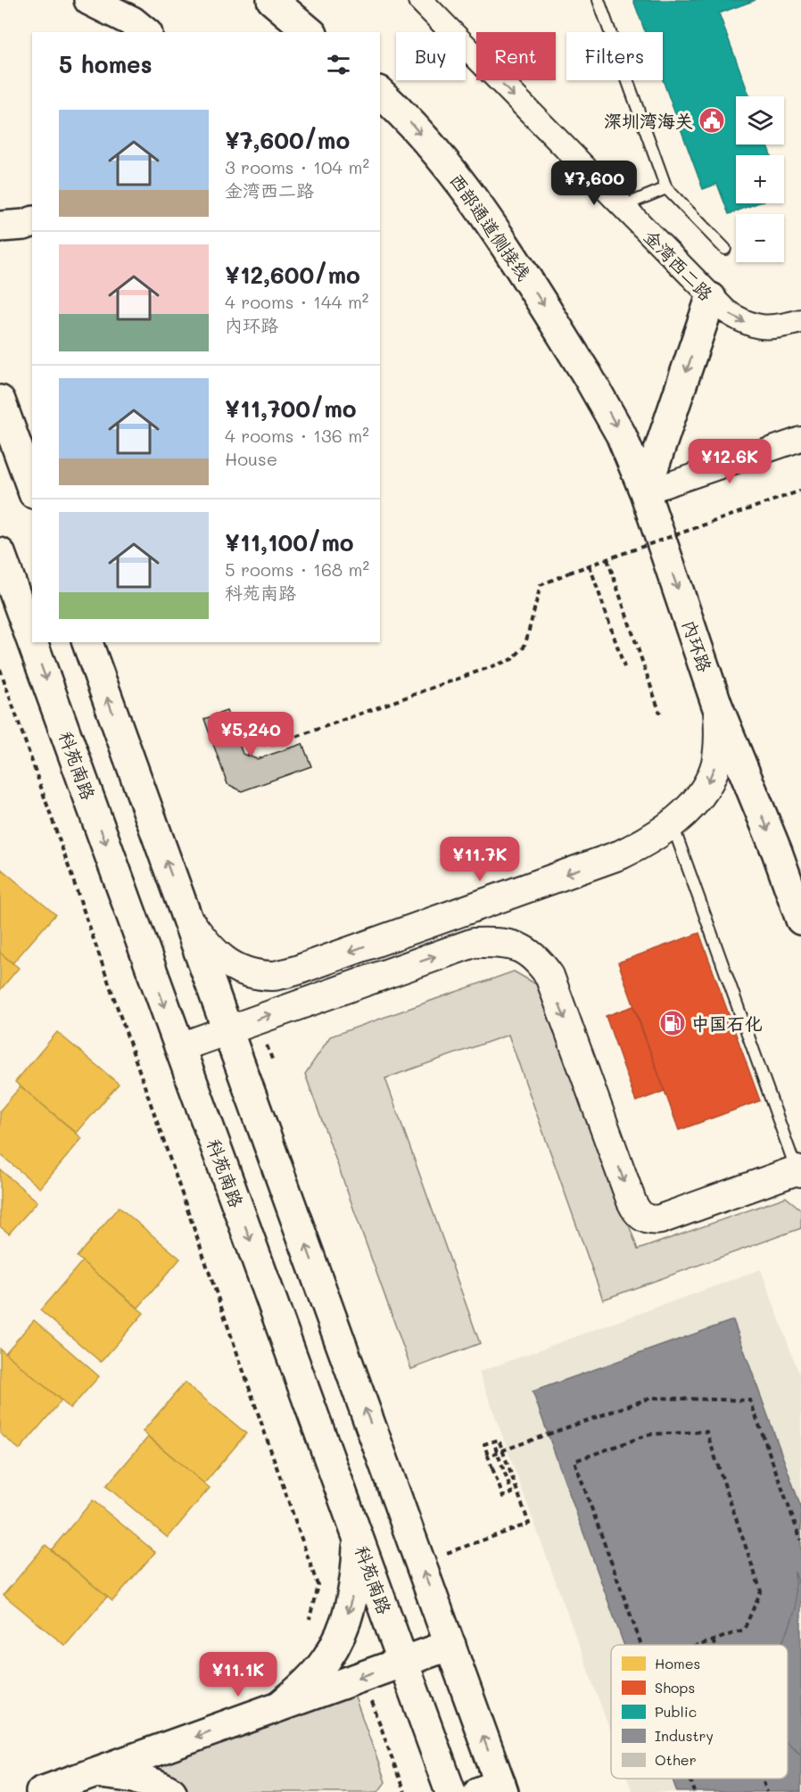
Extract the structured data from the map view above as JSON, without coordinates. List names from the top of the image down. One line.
{"streets":{"main road":["西部通道侧接线","内环路","科苑南路"],"street":["金湾西二路"]},"crossings":[["西部通道侧接线","内环路"]],"one_way":["西部通道侧接线","金湾西二路","内环路"],"places":{"public building":["深圳湾海关"],"fuel station":["中国石化"]},"legend":["Homes","Shops","Public","Industry","Other"],"page":{"chip":["Buy","Rent","Filters"],"heading":"5 homes","map_buttons":["+","−"],"list":[{"name":"¥7,600/mo","note":"3 rooms · 104 m² · 金湾西二路"},{"name":"¥12,600/mo","note":"4 rooms · 144 m² · 内环路"},{"name":"¥11,700/mo","note":"4 rooms · 136 m² · House"},{"name":"¥11,100/mo","note":"5 rooms · 168 m² · 科苑南路"}],"price":["¥7,600","¥12.6K","¥5,240","¥11.7K","¥11.1K"]}}
